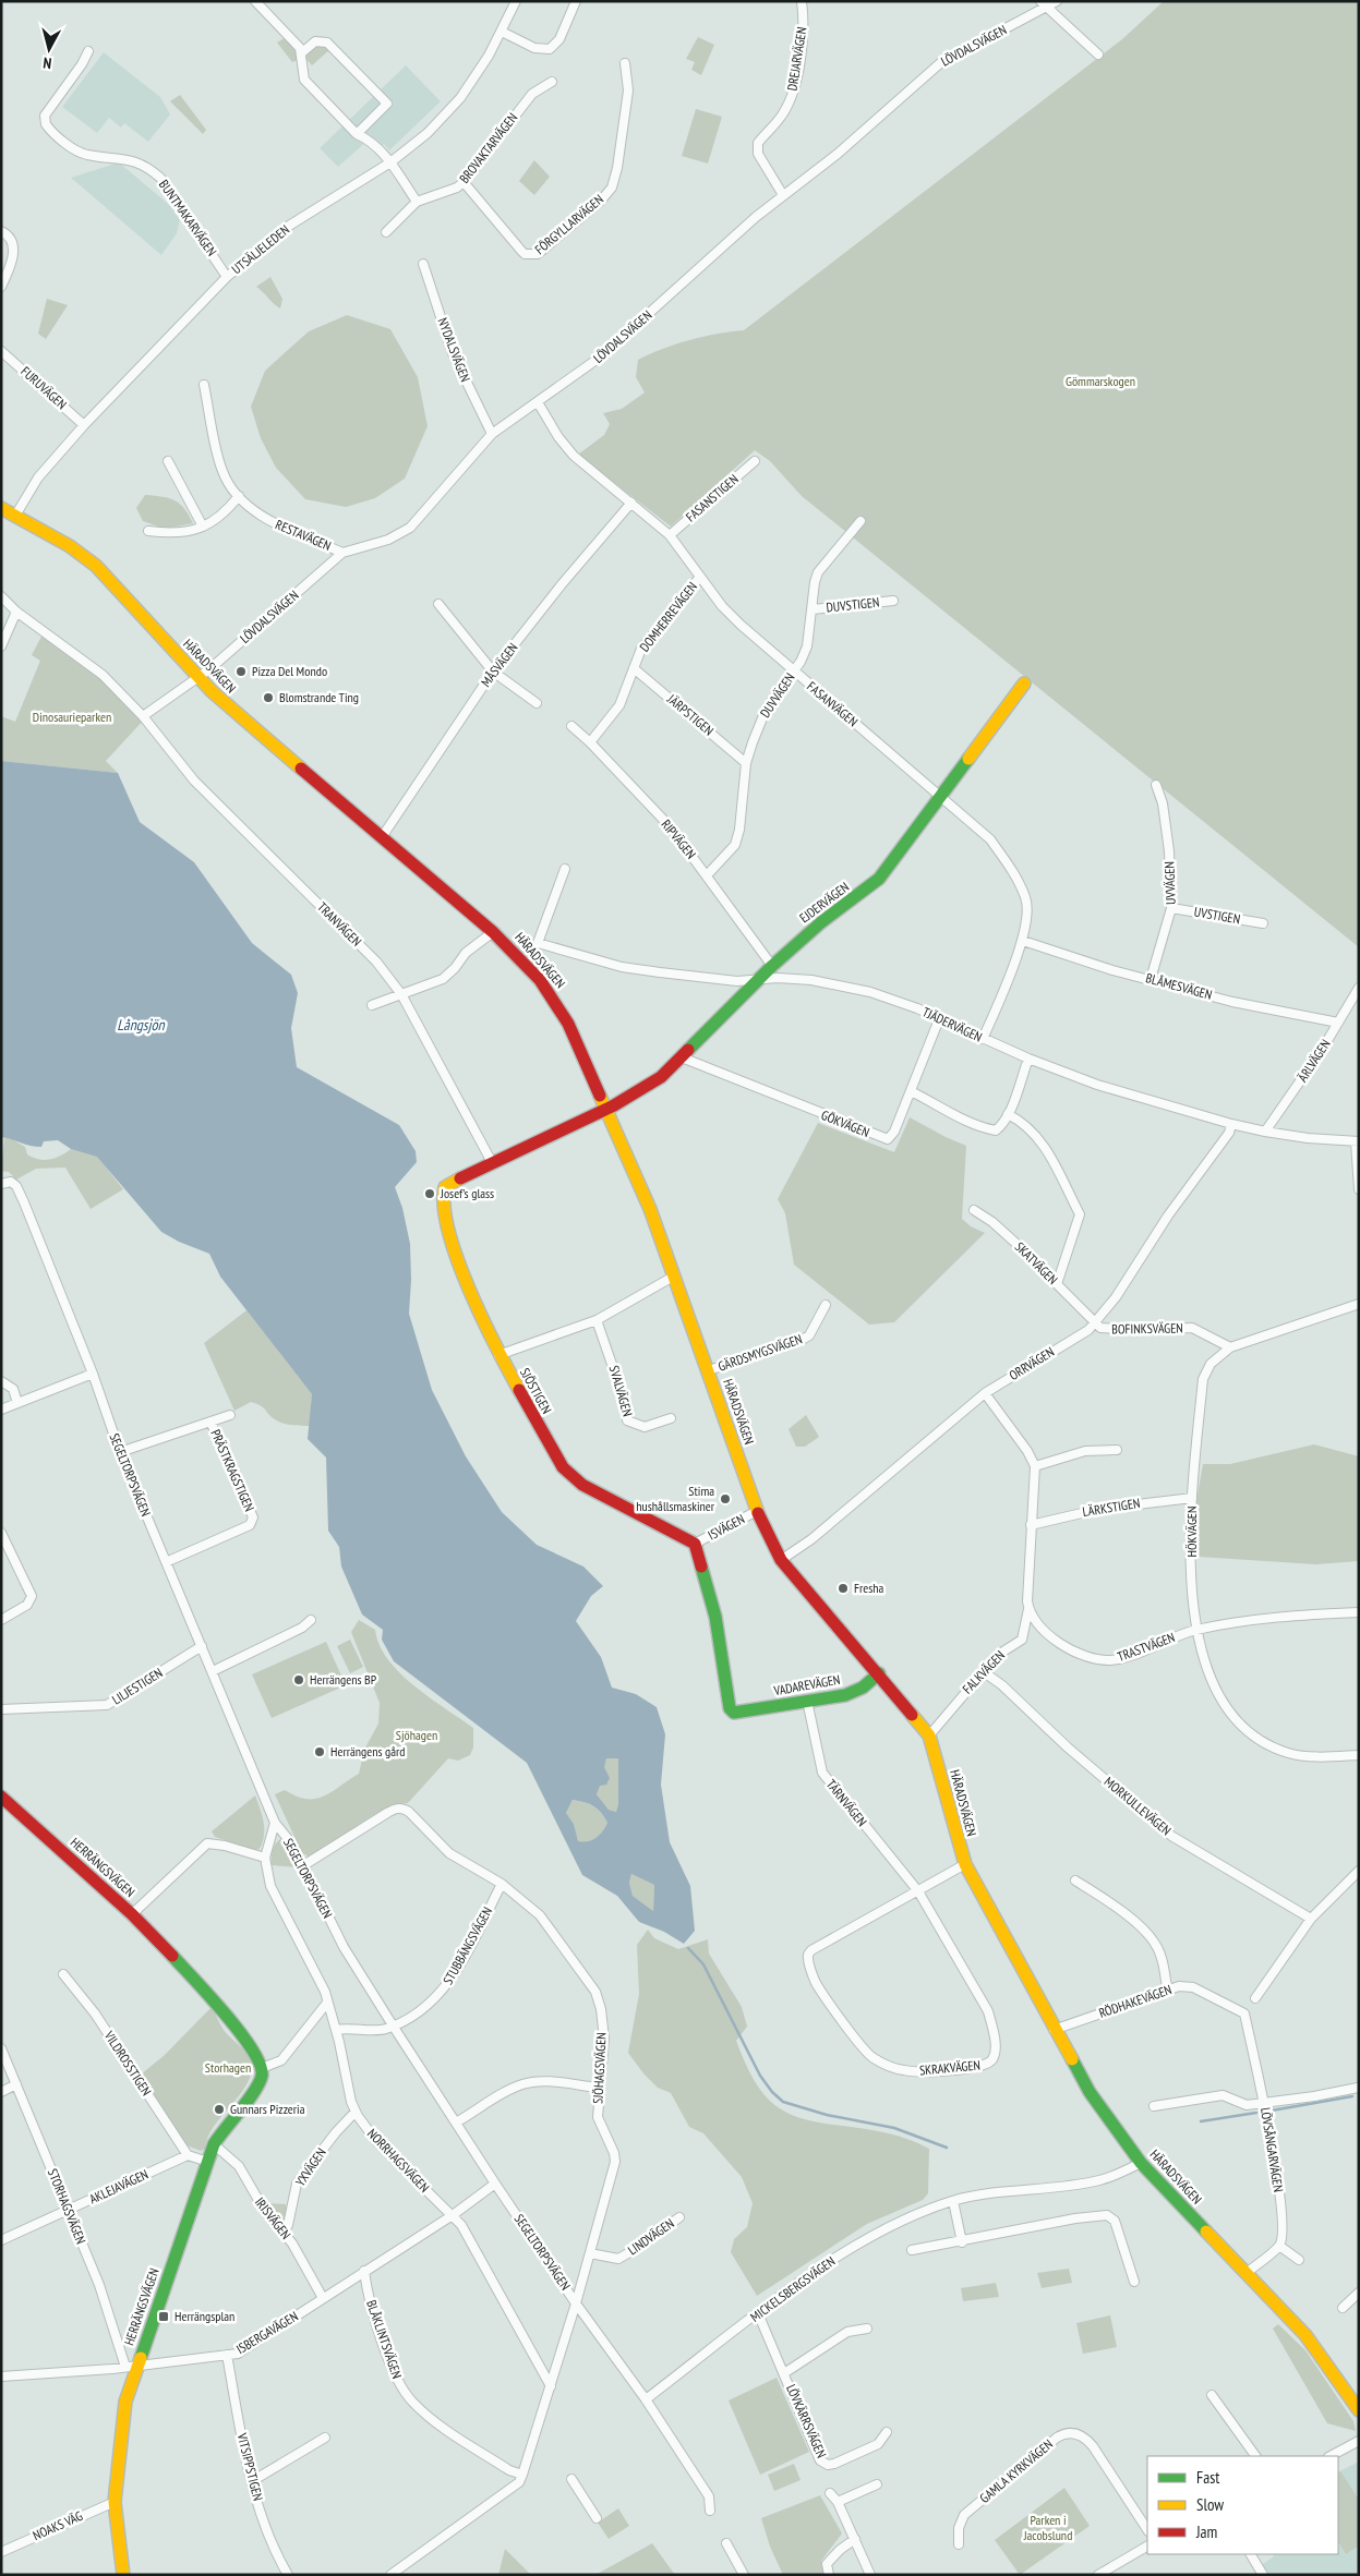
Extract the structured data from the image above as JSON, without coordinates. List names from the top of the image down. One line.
{"streets":{"street":["LÖVDALSVÄGEN","DREJARVÄGEN","BROVAKTARVÄGEN","BUNTMAKARVÄGEN","FÖRGYLLARVÄGEN","UTSÄLJELEDEN","NYDALSVÄGEN","FURUVÄGEN","FASANSTIGEN","RESTAVÄGEN","DUVSTIGEN","DOMHERREVÄGEN","MÅSVÄGEN","HÄRADSVÄGEN","DUVVÄGEN","FASANVÄGEN","JÄRPSTIGEN","RIPVÄGEN","UVVÄGEN","EJDERVÄGEN","UVSTIGEN","TRANVÄGEN","BLÅMESVÄGEN","TJÄDERVÄGEN","ÄRLVÄGEN","GÖKVÄGEN","SKATVÄGEN","BOFINKSVÄGEN","GÄRDSMYGSVÄGEN","ORRVÄGEN","SJÖSTIGEN","SVALVÄGEN","PRÄSTKRAGSTIGEN","SEGELTORPSVÄGEN","LÄRKSTIGEN","ISVÄGEN","HÖKVÄGEN","TRASTVÄGEN","FALKVÄGEN","VADAREVÄGEN","LILJESTIGEN","TÄRNVÄGEN","MORKULLEVÄGEN","HERRÄNGSVÄGEN","STUBBÄNGSVÄGEN","RÖDHAKEVÄGEN","VILDROSSTIGEN","SJÖHAGSVÄGEN","SKRAKVÄGEN","LÖVSÅNGARVÄGEN","NORRHAGSVÄGEN","YXVÄGEN","AKLEJAVÄGEN","STORHAGSVÄGEN","IRISVÄGEN","LINDVÄGEN","MICKELSBERGSVÄGEN","ISBERGAVÄGEN","BLÅKLINTSVÄGEN","LÖVKÄRRSVÄGEN","VITSIPPSTIGEN","GAMLA KYRKVÄGEN","NOAKS VÄG"]},"crossings":[["LÖVDALSVÄGEN","DREJARVÄGEN"],["LÖVDALSVÄGEN","NYDALSVÄGEN"],["LÖVDALSVÄGEN","RESTAVÄGEN"],["LÖVDALSVÄGEN","HÄRADSVÄGEN"],["LÖVDALSVÄGEN","FASANVÄGEN"],["BROVAKTARVÄGEN","FÖRGYLLARVÄGEN"],["BUNTMAKARVÄGEN","UTSÄLJELEDEN"],["UTSÄLJELEDEN","FURUVÄGEN"],["UTSÄLJELEDEN","HÄRADSVÄGEN"],["FASANSTIGEN","FASANVÄGEN"],["DUVSTIGEN","DUVVÄGEN"],["DOMHERREVÄGEN","FASANVÄGEN"],["DOMHERREVÄGEN","JÄRPSTIGEN"],["DOMHERREVÄGEN","RIPVÄGEN"],["MÅSVÄGEN","HÄRADSVÄGEN"],["MÅSVÄGEN","FASANVÄGEN"],["HÄRADSVÄGEN","EJDERVÄGEN"],["HÄRADSVÄGEN","GÄRDSMYGSVÄGEN"],["HÄRADSVÄGEN","ORRVÄGEN"],["HÄRADSVÄGEN","SJÖSTIGEN"],["HÄRADSVÄGEN","ISVÄGEN"],["HÄRADSVÄGEN","FALKVÄGEN"],["HÄRADSVÄGEN","VADAREVÄGEN"],["HÄRADSVÄGEN","RÖDHAKEVÄGEN"],["HÄRADSVÄGEN","SKRAKVÄGEN"],["HÄRADSVÄGEN","MICKELSBERGSVÄGEN"],["DUVVÄGEN","FASANVÄGEN"],["DUVVÄGEN","JÄRPSTIGEN"],["DUVVÄGEN","RIPVÄGEN"],["FASANVÄGEN","EJDERVÄGEN"],["FASANVÄGEN","BLÅMESVÄGEN"],["FASANVÄGEN","TJÄDERVÄGEN"],["RIPVÄGEN","EJDERVÄGEN"],["UVVÄGEN","UVSTIGEN"],["UVVÄGEN","BLÅMESVÄGEN"],["EJDERVÄGEN","TJÄDERVÄGEN"],["EJDERVÄGEN","GÖKVÄGEN"],["EJDERVÄGEN","SJÖSTIGEN"],["TRANVÄGEN","SJÖSTIGEN"],["BLÅMESVÄGEN","ÄRLVÄGEN"],["TJÄDERVÄGEN","ÄRLVÄGEN"],["TJÄDERVÄGEN","GÖKVÄGEN"],["TJÄDERVÄGEN","ORRVÄGEN"],["SKATVÄGEN","BOFINKSVÄGEN"],["SKATVÄGEN","ORRVÄGEN"],["BOFINKSVÄGEN","ORRVÄGEN"],["BOFINKSVÄGEN","HÖKVÄGEN"],["SJÖSTIGEN","ISVÄGEN"],["SJÖSTIGEN","VADAREVÄGEN"],["PRÄSTKRAGSTIGEN","SEGELTORPSVÄGEN"],["SEGELTORPSVÄGEN","LILJESTIGEN"],["SEGELTORPSVÄGEN","STUBBÄNGSVÄGEN"],["SEGELTORPSVÄGEN","SJÖHAGSVÄGEN"],["SEGELTORPSVÄGEN","NORRHAGSVÄGEN"],["SEGELTORPSVÄGEN","MICKELSBERGSVÄGEN"],["SEGELTORPSVÄGEN","ISBERGAVÄGEN"],["LÄRKSTIGEN","HÖKVÄGEN"],["ISVÄGEN","VADAREVÄGEN"],["HÖKVÄGEN","TRASTVÄGEN"],["TRASTVÄGEN","FALKVÄGEN"],["FALKVÄGEN","MORKULLEVÄGEN"],["VADAREVÄGEN","TÄRNVÄGEN"],["TÄRNVÄGEN","SKRAKVÄGEN"],["HERRÄNGSVÄGEN","STORHAGSVÄGEN"],["HERRÄNGSVÄGEN","IRISVÄGEN"],["HERRÄNGSVÄGEN","ISBERGAVÄGEN"],["HERRÄNGSVÄGEN","NOAKS VÄG"],["STUBBÄNGSVÄGEN","SJÖHAGSVÄGEN"],["STUBBÄNGSVÄGEN","NORRHAGSVÄGEN"],["RÖDHAKEVÄGEN","LÖVSÅNGARVÄGEN"],["VILDROSSTIGEN","AKLEJAVÄGEN"],["SJÖHAGSVÄGEN","NORRHAGSVÄGEN"],["SJÖHAGSVÄGEN","LINDVÄGEN"],["SJÖHAGSVÄGEN","BLÅKLINTSVÄGEN"],["NORRHAGSVÄGEN","YXVÄGEN"],["NORRHAGSVÄGEN","ISBERGAVÄGEN"],["YXVÄGEN","IRISVÄGEN"],["AKLEJAVÄGEN","STORHAGSVÄGEN"],["STORHAGSVÄGEN","ISBERGAVÄGEN"],["IRISVÄGEN","ISBERGAVÄGEN"],["MICKELSBERGSVÄGEN","LÖVKÄRRSVÄGEN"],["ISBERGAVÄGEN","BLÅKLINTSVÄGEN"],["ISBERGAVÄGEN","VITSIPPSTIGEN"]],"water":["Långsjön"],"parks":["Gömmarskogen","Dinosaurieparken","Sjöhagen","Storhagen","Parken i Jacobslund"],"places":{"other":["Pizza Del Mondo","Blomstrande Ting","Josef’s glass","Stima hushållsmaskiner","Fresha","Herrängens BP","Herrängens gård","Gunnars Pizzeria"],"transit":["Herrängsplan"]},"legend":["Fast","Slow","Jam"],"north":"bottom"}
